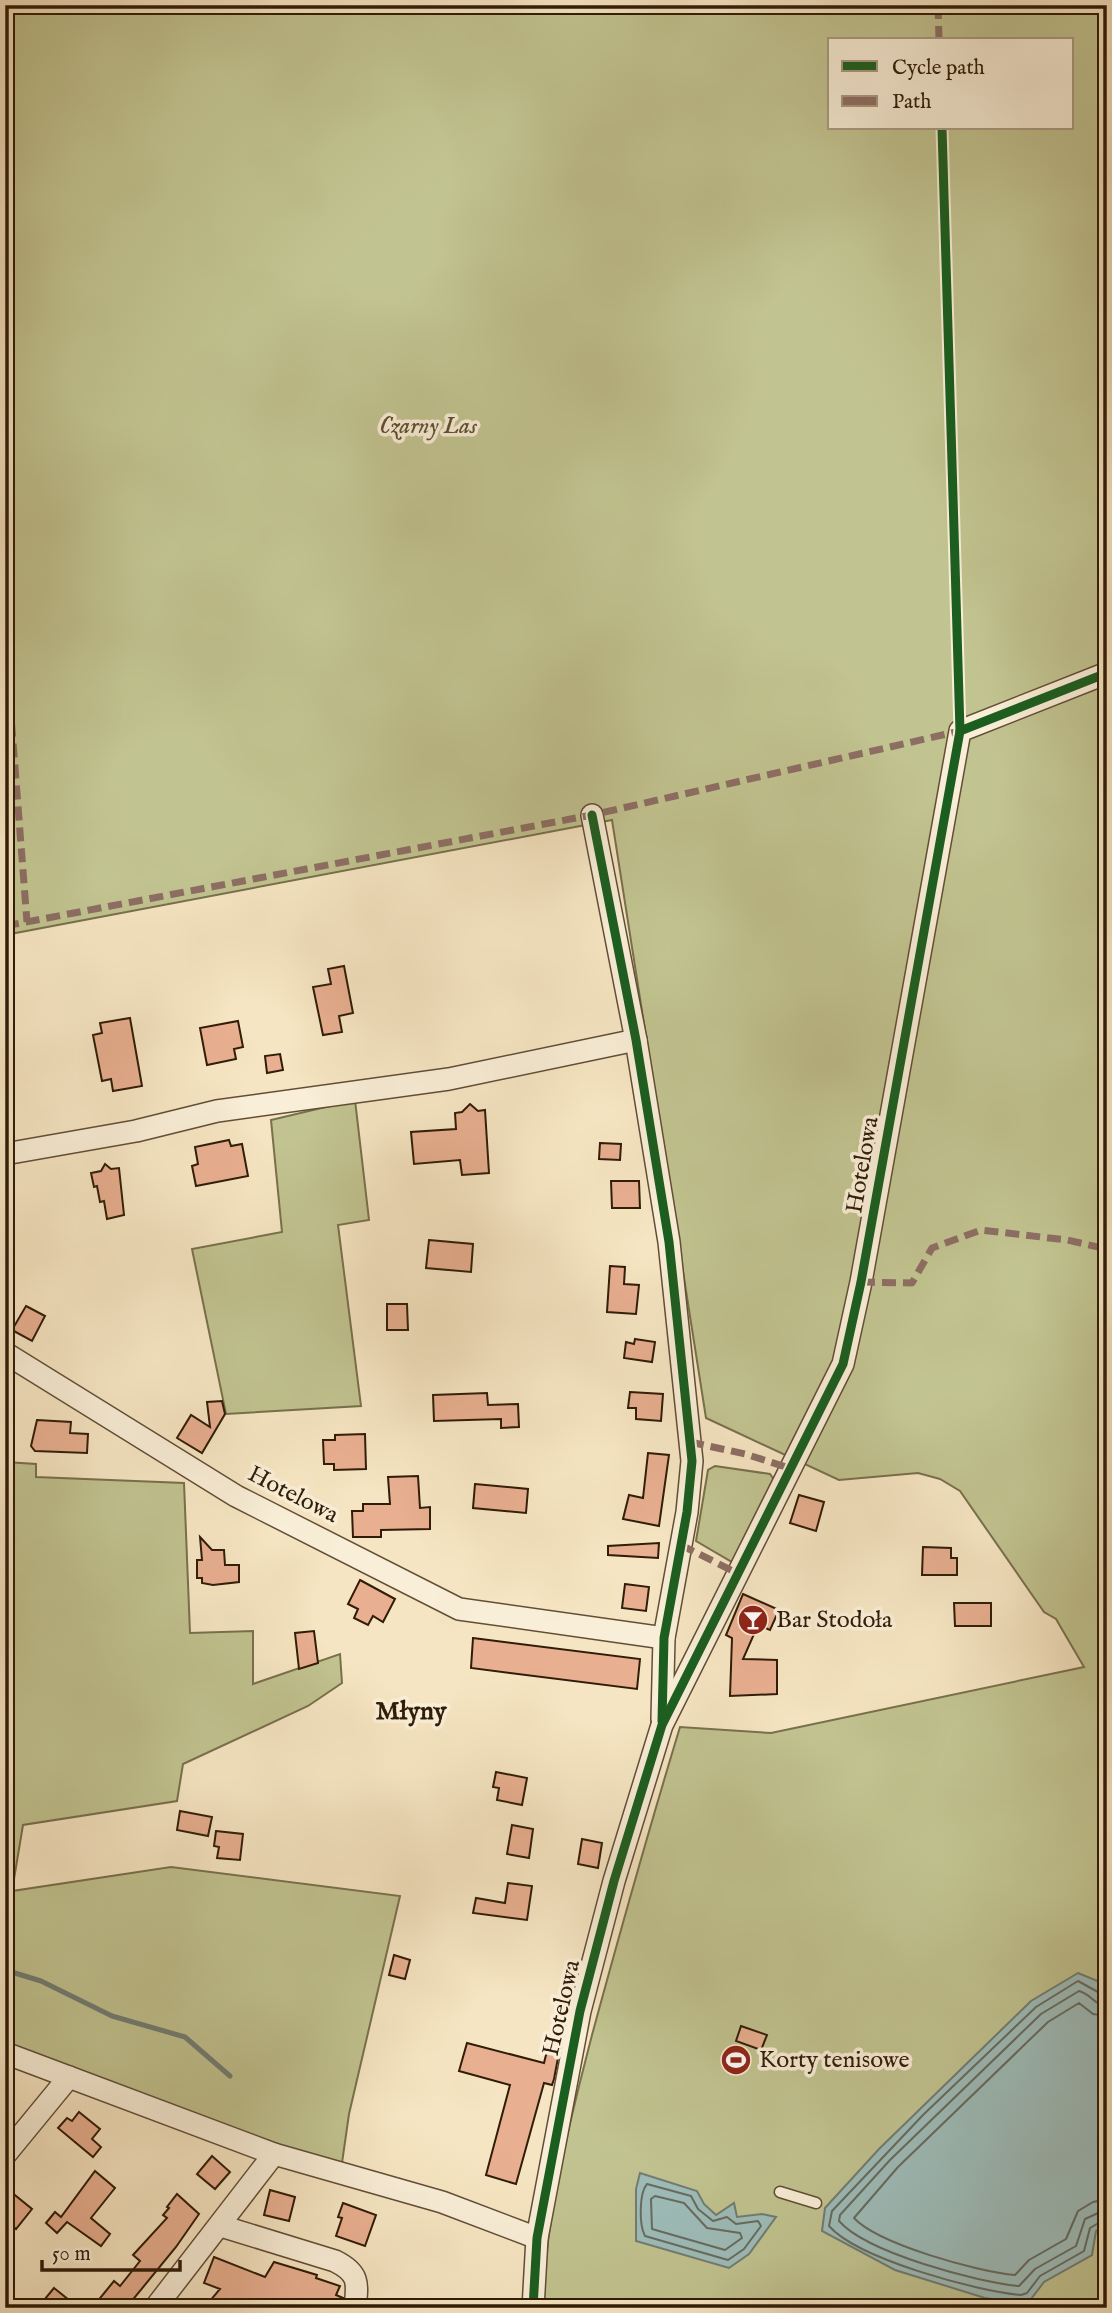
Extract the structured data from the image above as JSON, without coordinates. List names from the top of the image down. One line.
{"streets":{"street":["Hotelowa"]},"districts":["Młyny"],"parks":["Czarny Las"],"places":{"bar":["Bar Stodoła"],"sports":["Korty tenisowe"]},"legend":["Cycle path","Path"],"scale_bar":"50 m"}
